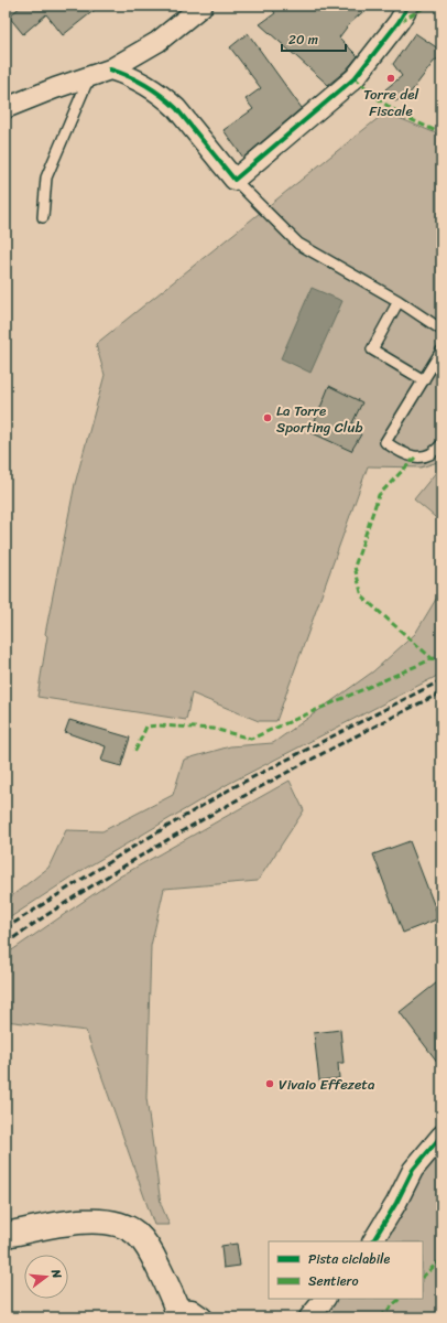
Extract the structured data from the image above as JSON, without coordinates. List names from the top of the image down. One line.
{"places":["Torre del Fiscale","La Torre Sporting Club","Vivaio Effezeta"],"legend":["Pista ciclabile","Sentiero"],"scale_bar":"20 m","north":"right"}
